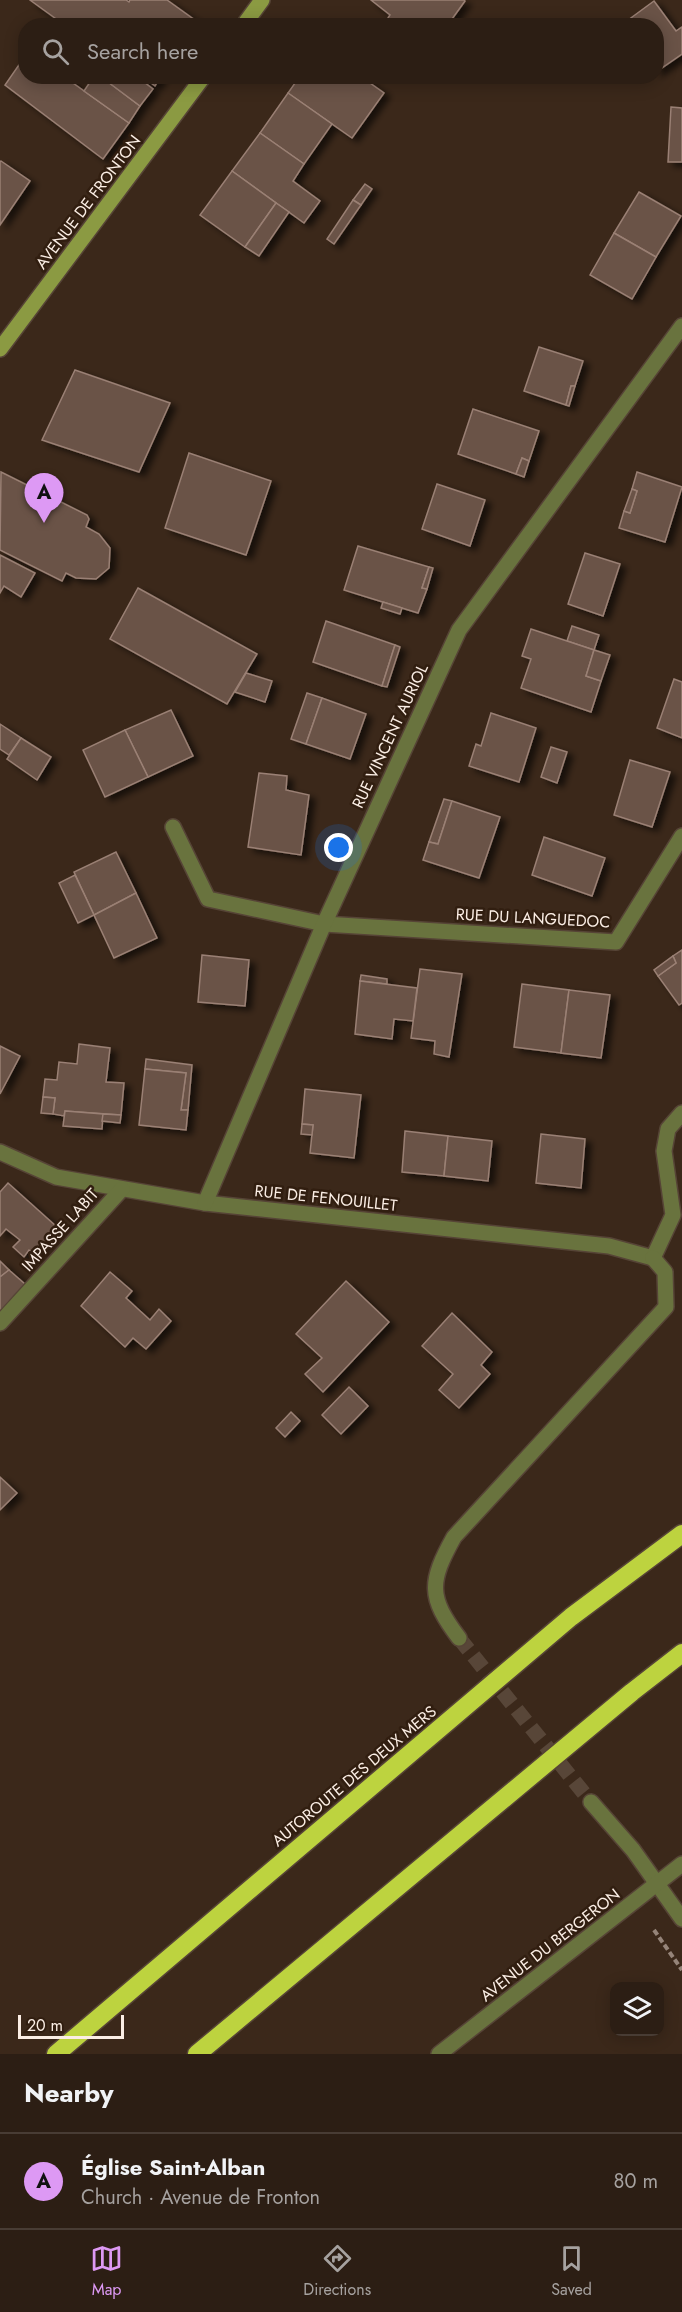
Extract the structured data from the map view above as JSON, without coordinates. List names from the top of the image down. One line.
{"streets":{"highway":["AUTOROUTE DES DEUX MERS"],"main road":["AVENUE DE FRONTON"],"street":["RUE VINCENT AURIOL","RUE DU LANGUEDOC","RUE DE FENOUILLET","IMPASSE LABIT","AVENUE DU BERGERON"]},"crossings":[["RUE VINCENT AURIOL","RUE DU LANGUEDOC"],["RUE VINCENT AURIOL","RUE DE FENOUILLET"],["RUE DE FENOUILLET","IMPASSE LABIT"]],"scale_bar":"20 m","page":{"search":"Search here","pins":"A","scale":"20 m","heading":"Nearby","list":[{"mark":"A","name":"Église Saint-Alban","note":"Church · Avenue de Fronton","value":"80 m"}],"nav":["Map","Directions","Saved"]}}
